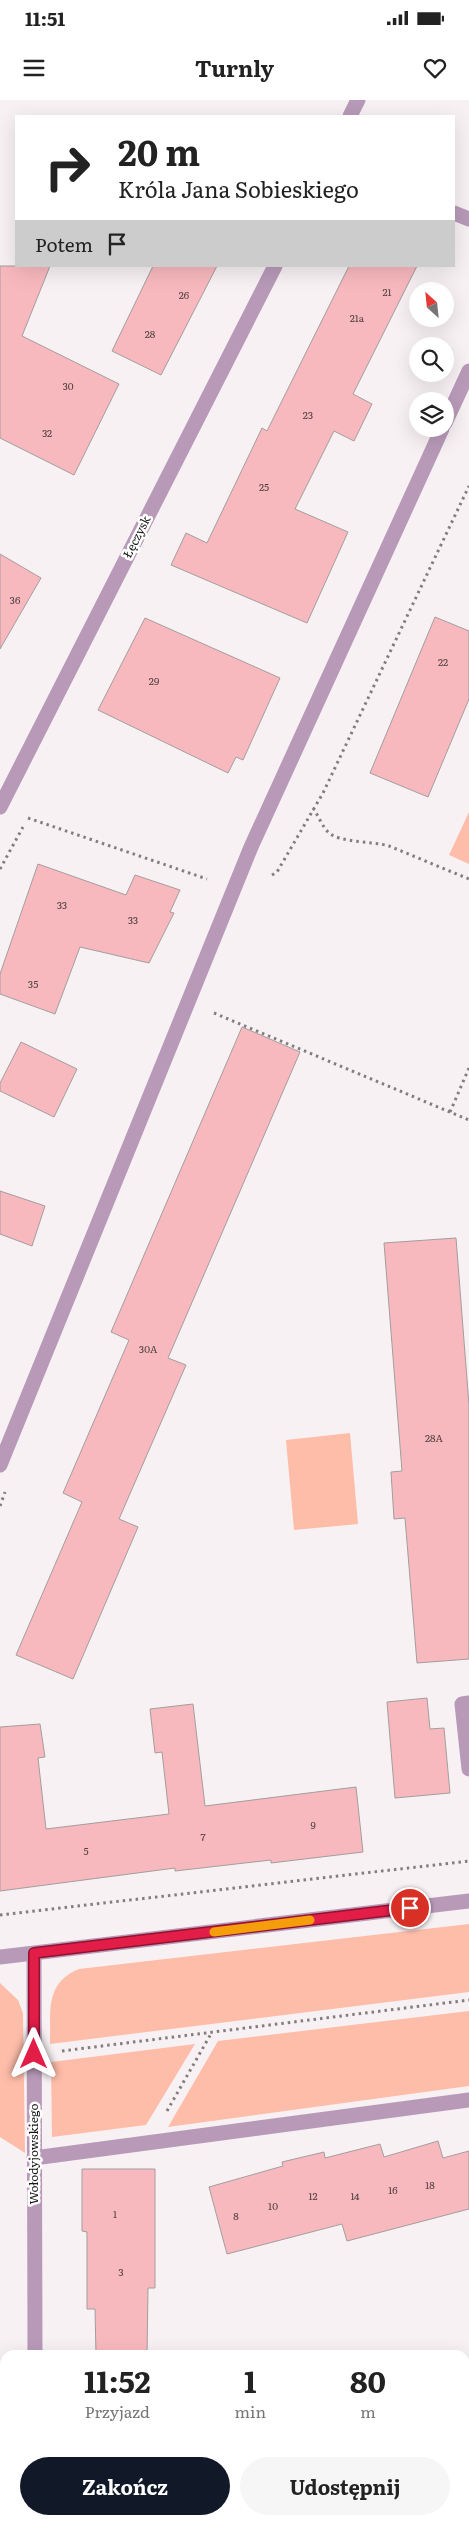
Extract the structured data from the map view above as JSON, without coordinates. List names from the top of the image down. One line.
{"streets":{"street":["Łęczysk","Wołodyjowskiego"]},"house_numbers":["21","26","21a","28","30","23","32","25","36","22","29","33","33","35","30A","28A","9","7","5","18","16","12","14","10","1","8","3"],"north":"top left","page":{"status":"11:51","header":"Turnly","turn":["20 m","Króla Jana Sobieskiego"],"then":"Potem","eta":["11:52","Przyjazd","1","min","80","m"],"buttons":["Zakończ","Udostępnij"]}}
